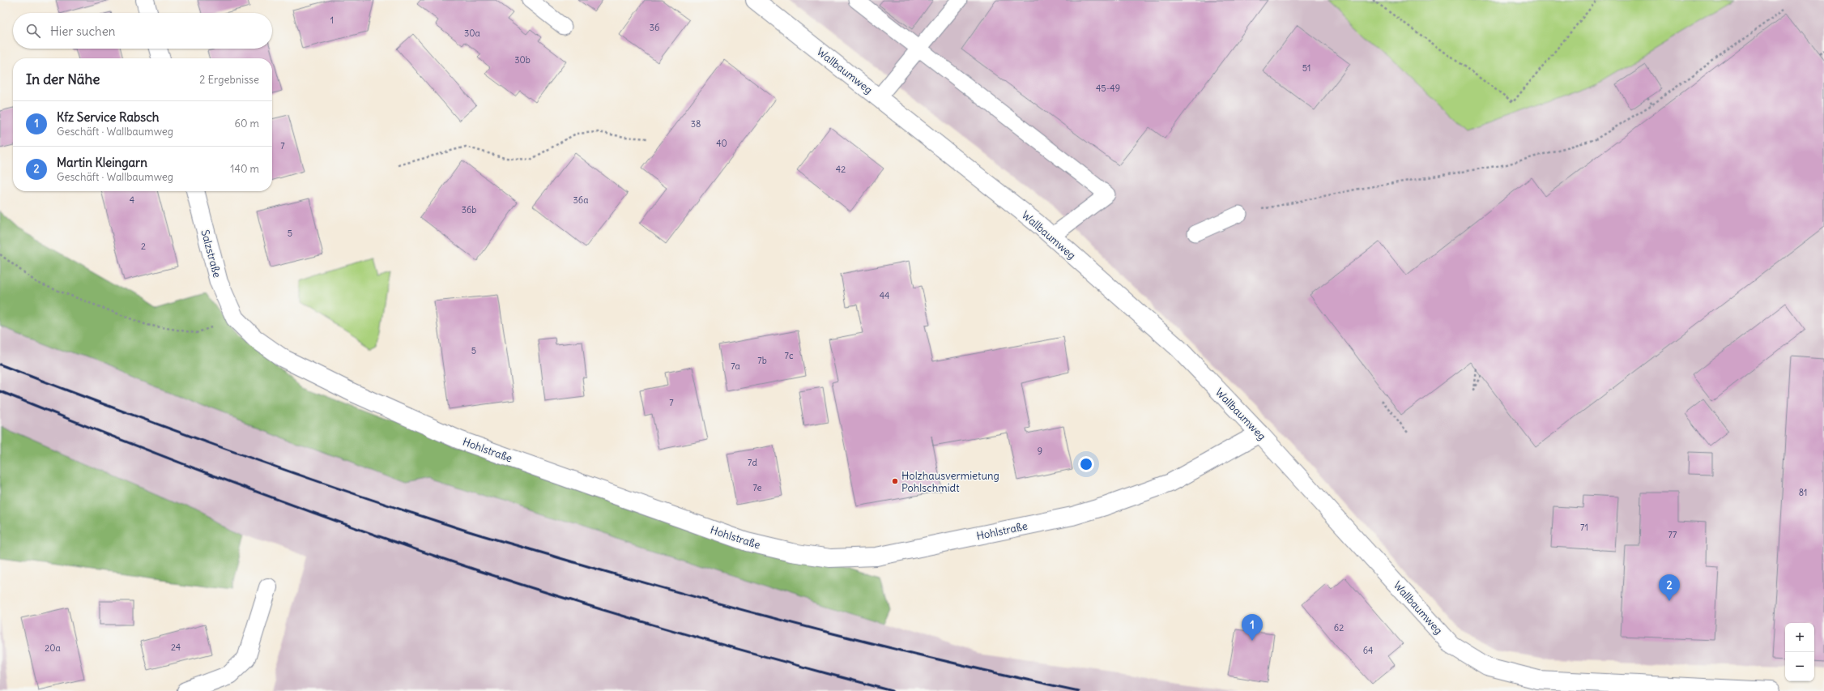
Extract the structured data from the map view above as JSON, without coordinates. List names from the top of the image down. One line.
{"streets":{"street":["Wallbaumweg","Salzstraße","Hohlstraße"]},"crossings":[["Wallbaumweg","Hohlstraße"],["Salzstraße","Hohlstraße"]],"places":["Holzhausvermietung Pohlschmidt"],"house_numbers":["1","36","30a","30b","51","45-49","38","40","7","42","4","36a","36b","5","2","44","5","7c","7b","7a","7","9","7d","7e","81","71","77","62","24","20a","64"],"page":{"search":"Hier suchen","heading":["In der Nähe","2 Ergebnisse"],"list":[{"mark":"1","name":"Kfz Service Rabsch","note":"Geschäft · Wallbaumweg","value":"60 m"},{"mark":"2","name":"Martin Kleingarn","note":"Geschäft · Wallbaumweg","value":"140 m"}],"pins":["2","1"],"map_buttons":["+","−"]}}
